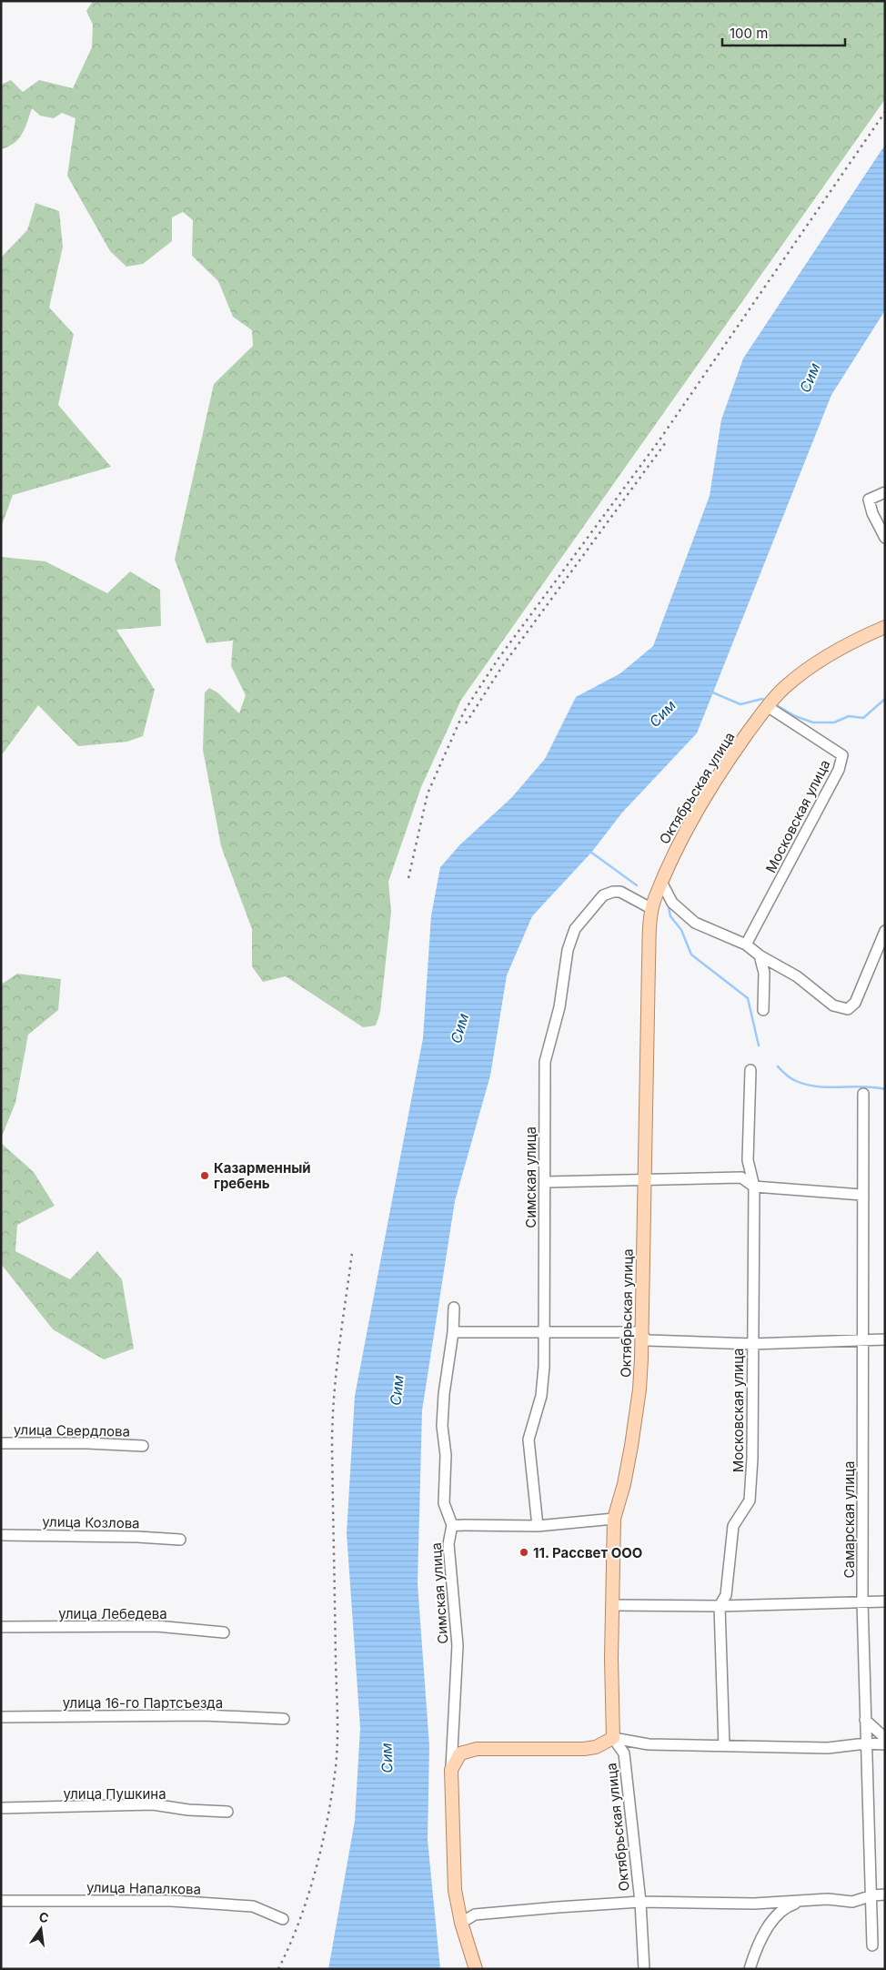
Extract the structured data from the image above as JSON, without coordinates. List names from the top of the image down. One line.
{"streets":{"main road":["Октябрьская улица","Симская улица"],"street":["Московская улица","улица Свердлова","Самарская улица","улица Козлова","улица Лебедева","улица 16-го Партсъезда","улица Пушкина","улица Напалкова"]},"crossings":[["Октябрьская улица","Московская улица"],["Октябрьская улица","Симская улица"]],"water":["Сим"],"places":["Казарменный гребень","11. Рассвет ООО"],"scale_bar":"100 m","north":"top"}
